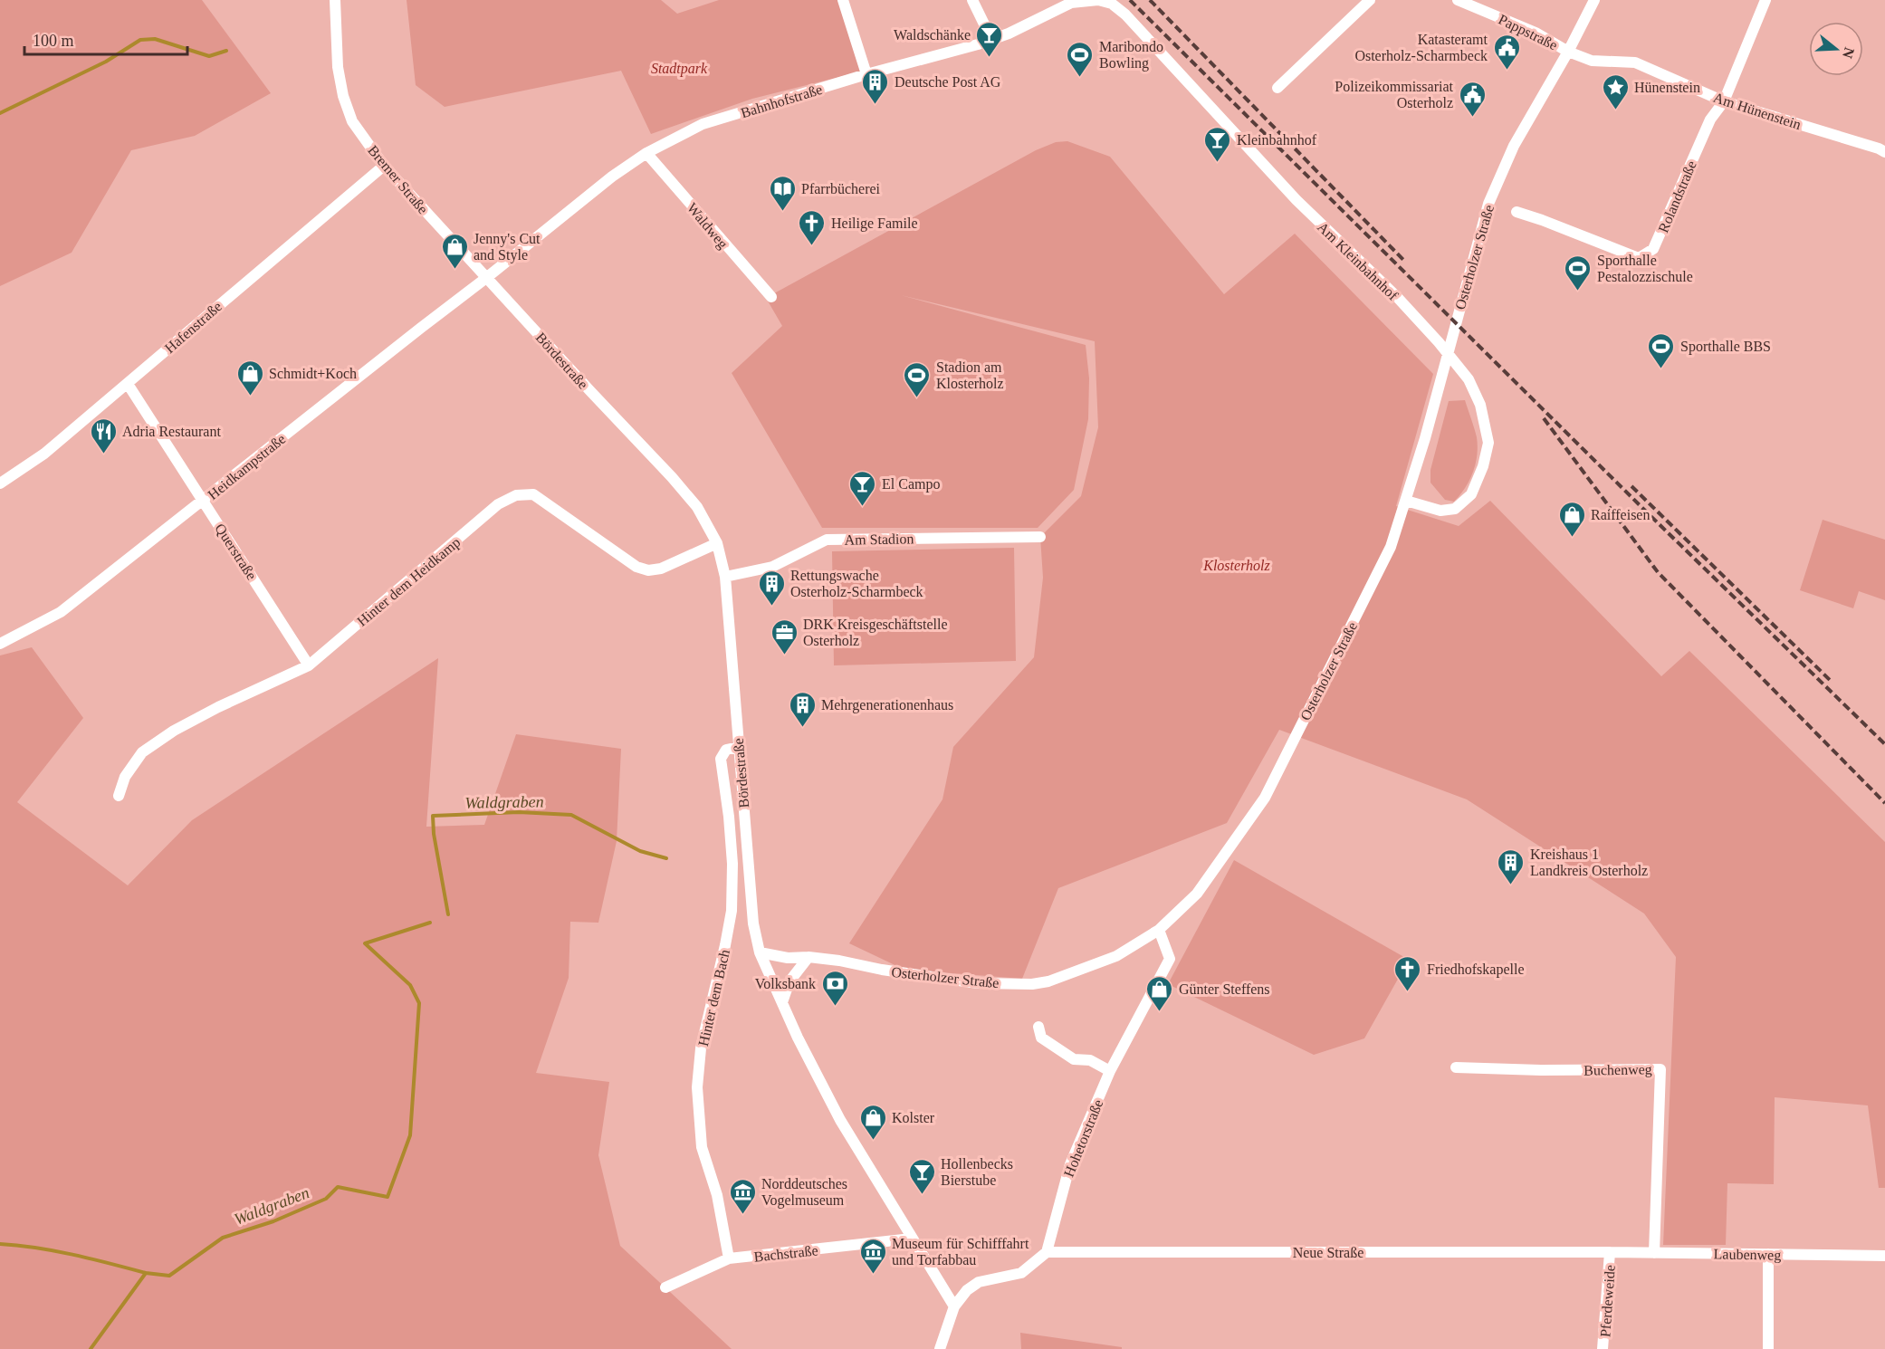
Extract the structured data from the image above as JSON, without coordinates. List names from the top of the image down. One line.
{"streets":{"street":["Pappstraße","Bahnhofstraße","Am Hünenstein","Bremer Straße","Rolandstraße","Waldweg","Osterholzer Straße","Am Kleinbahnhof","Hafenstraße","Bördestraße","Heidkampstraße","Am Stadion","Querstraße","Hinter dem Heidkamp","Hinter dem Bach","Buchenweg","Hohetorstraße","Neue Straße","Bachstraße","Laubenweg","Pferdeweide"]},"crossings":[["Pappstraße","Am Hünenstein"],["Pappstraße","Osterholzer Straße"],["Bahnhofstraße","Bremer Straße"],["Bahnhofstraße","Waldweg"],["Bahnhofstraße","Am Kleinbahnhof"],["Bahnhofstraße","Bördestraße"],["Bahnhofstraße","Heidkampstraße"],["Am Hünenstein","Rolandstraße"],["Am Hünenstein","Osterholzer Straße"],["Bremer Straße","Hafenstraße"],["Bremer Straße","Bördestraße"],["Bremer Straße","Heidkampstraße"],["Osterholzer Straße","Am Kleinbahnhof"],["Osterholzer Straße","Bördestraße"],["Osterholzer Straße","Hohetorstraße"],["Hafenstraße","Querstraße"],["Bördestraße","Heidkampstraße"],["Bördestraße","Am Stadion"],["Bördestraße","Hinter dem Heidkamp"],["Bördestraße","Hinter dem Bach"],["Bördestraße","Bachstraße"],["Heidkampstraße","Querstraße"],["Querstraße","Hinter dem Heidkamp"],["Hinter dem Bach","Bachstraße"],["Buchenweg","Laubenweg"],["Hohetorstraße","Neue Straße"],["Neue Straße","Laubenweg"],["Neue Straße","Pferdeweide"],["Laubenweg","Pferdeweide"]],"water":["Waldgraben"],"parks":["Stadtpark","Klosterholz"],"places":{"bar":["Waldschänke","Kleinbahnhof","El Campo","Hollenbecks Bierstube"],"public building":["Katasteramt Osterholz-Scharmbeck","Polizeikommissariat Osterholz"],"sports":["Maribondo Bowling","Sporthalle Pestalozzischule","Sporthalle BBS","Stadion am Klosterholz"],"building":["Deutsche Post AG","Rettungswache Osterholz-Scharmbeck","Mehrgenerationenhaus","Kreishaus 1 Landkreis Osterholz"],"place":["Hünenstein"],"library":["Pfarrbücherei"],"church":["Heilige Famile","Friedhofskapelle"],"shop":["Jenny's Cut and Style","Schmidt+Koch","Raiffeisen","Günter Steffens","Kolster"],"restaurant":["Adria Restaurant"],"office":["DRK Kreisgeschäftstelle Osterholz"],"bank":["Volksbank"],"museum":["Norddeutsches Vogelmuseum","Museum für Schifffahrt und Torfabbau"]},"scale_bar":"100 m","north":"right"}
